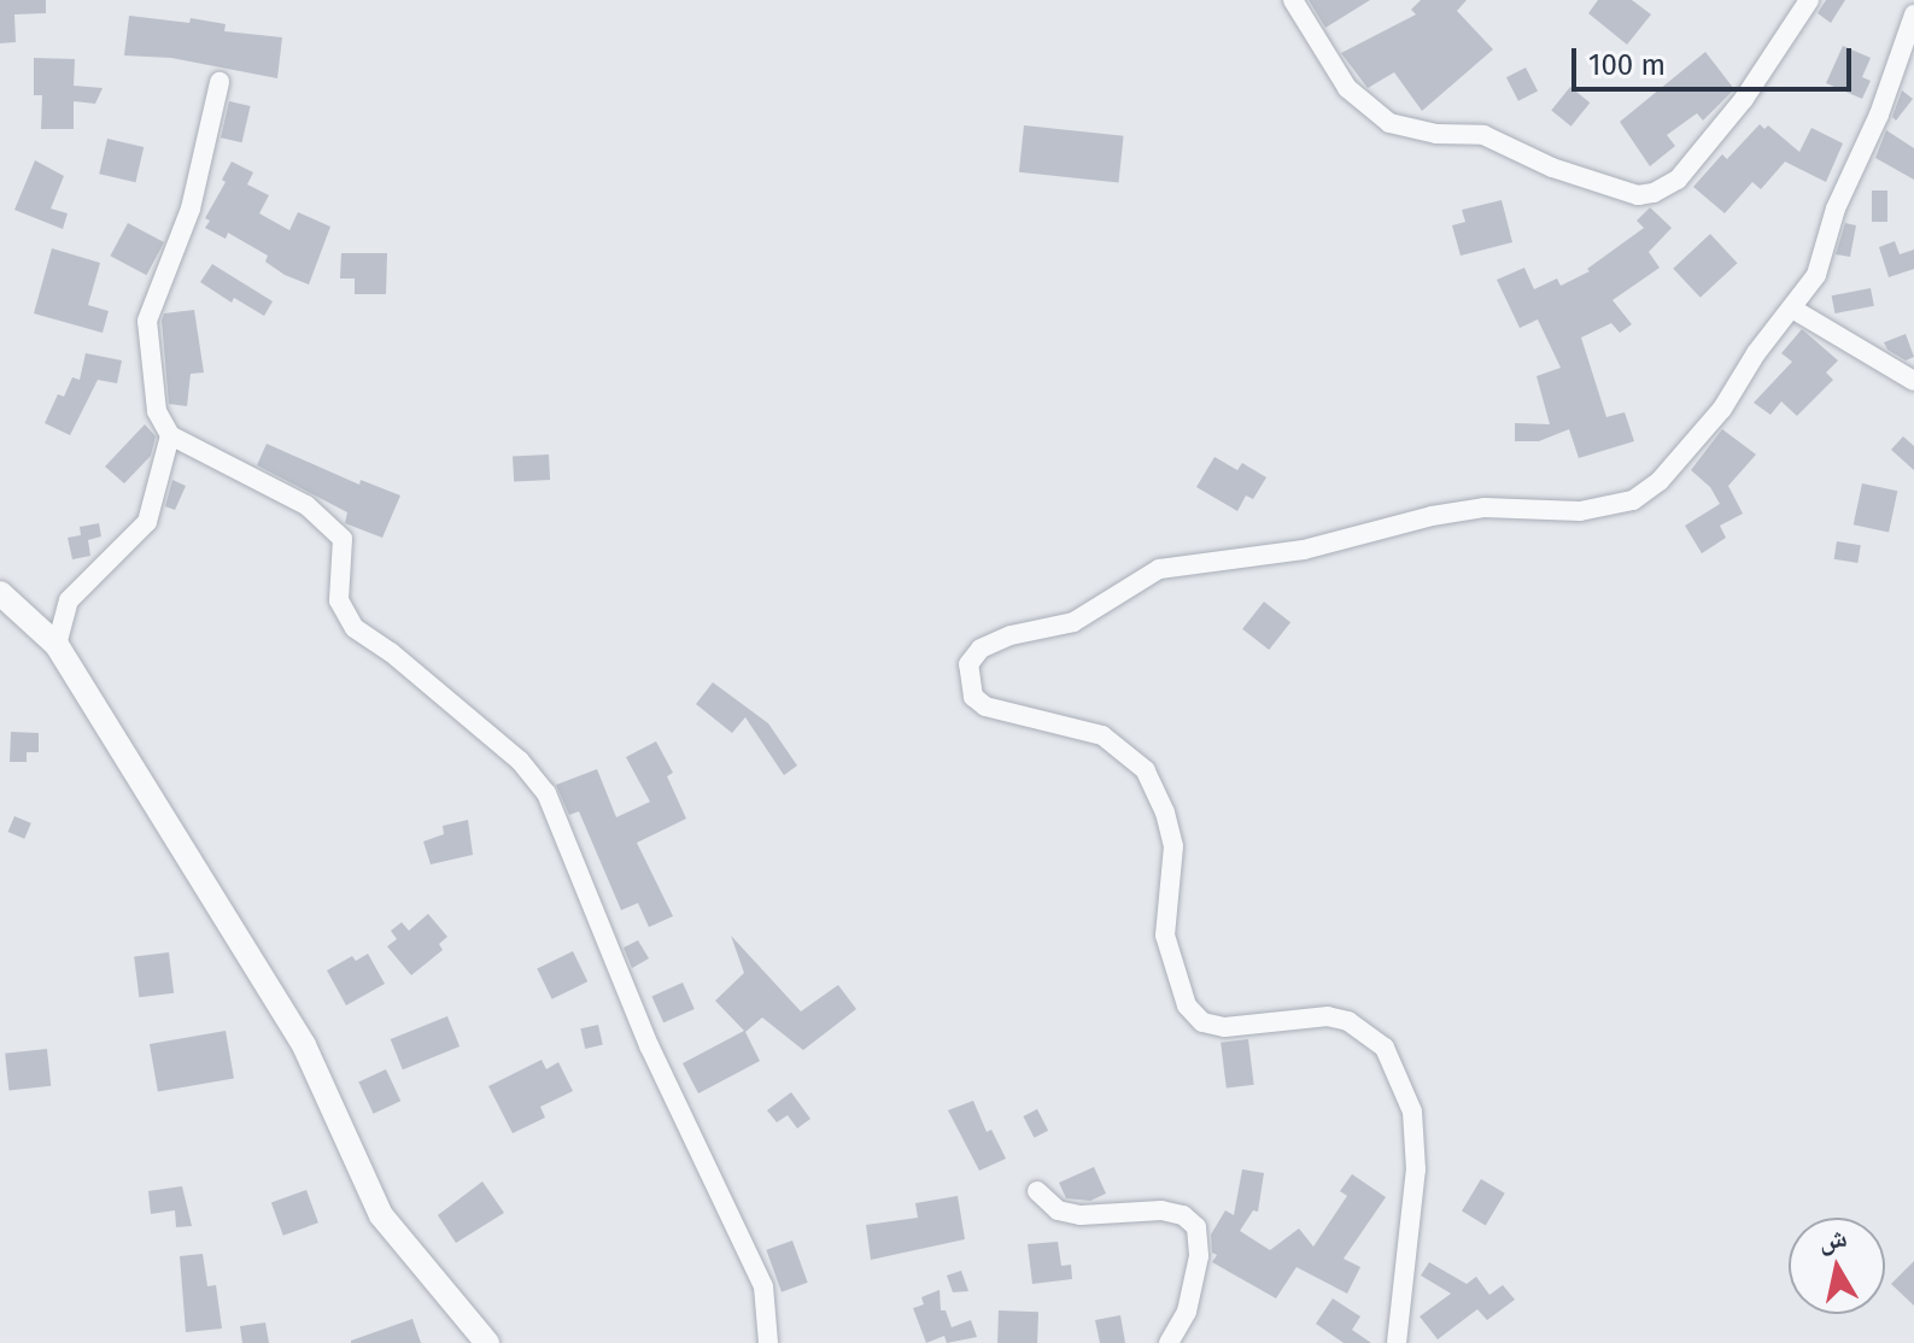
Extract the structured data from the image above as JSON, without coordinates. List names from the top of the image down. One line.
{"scale_bar":"100 m","north":"top"}
